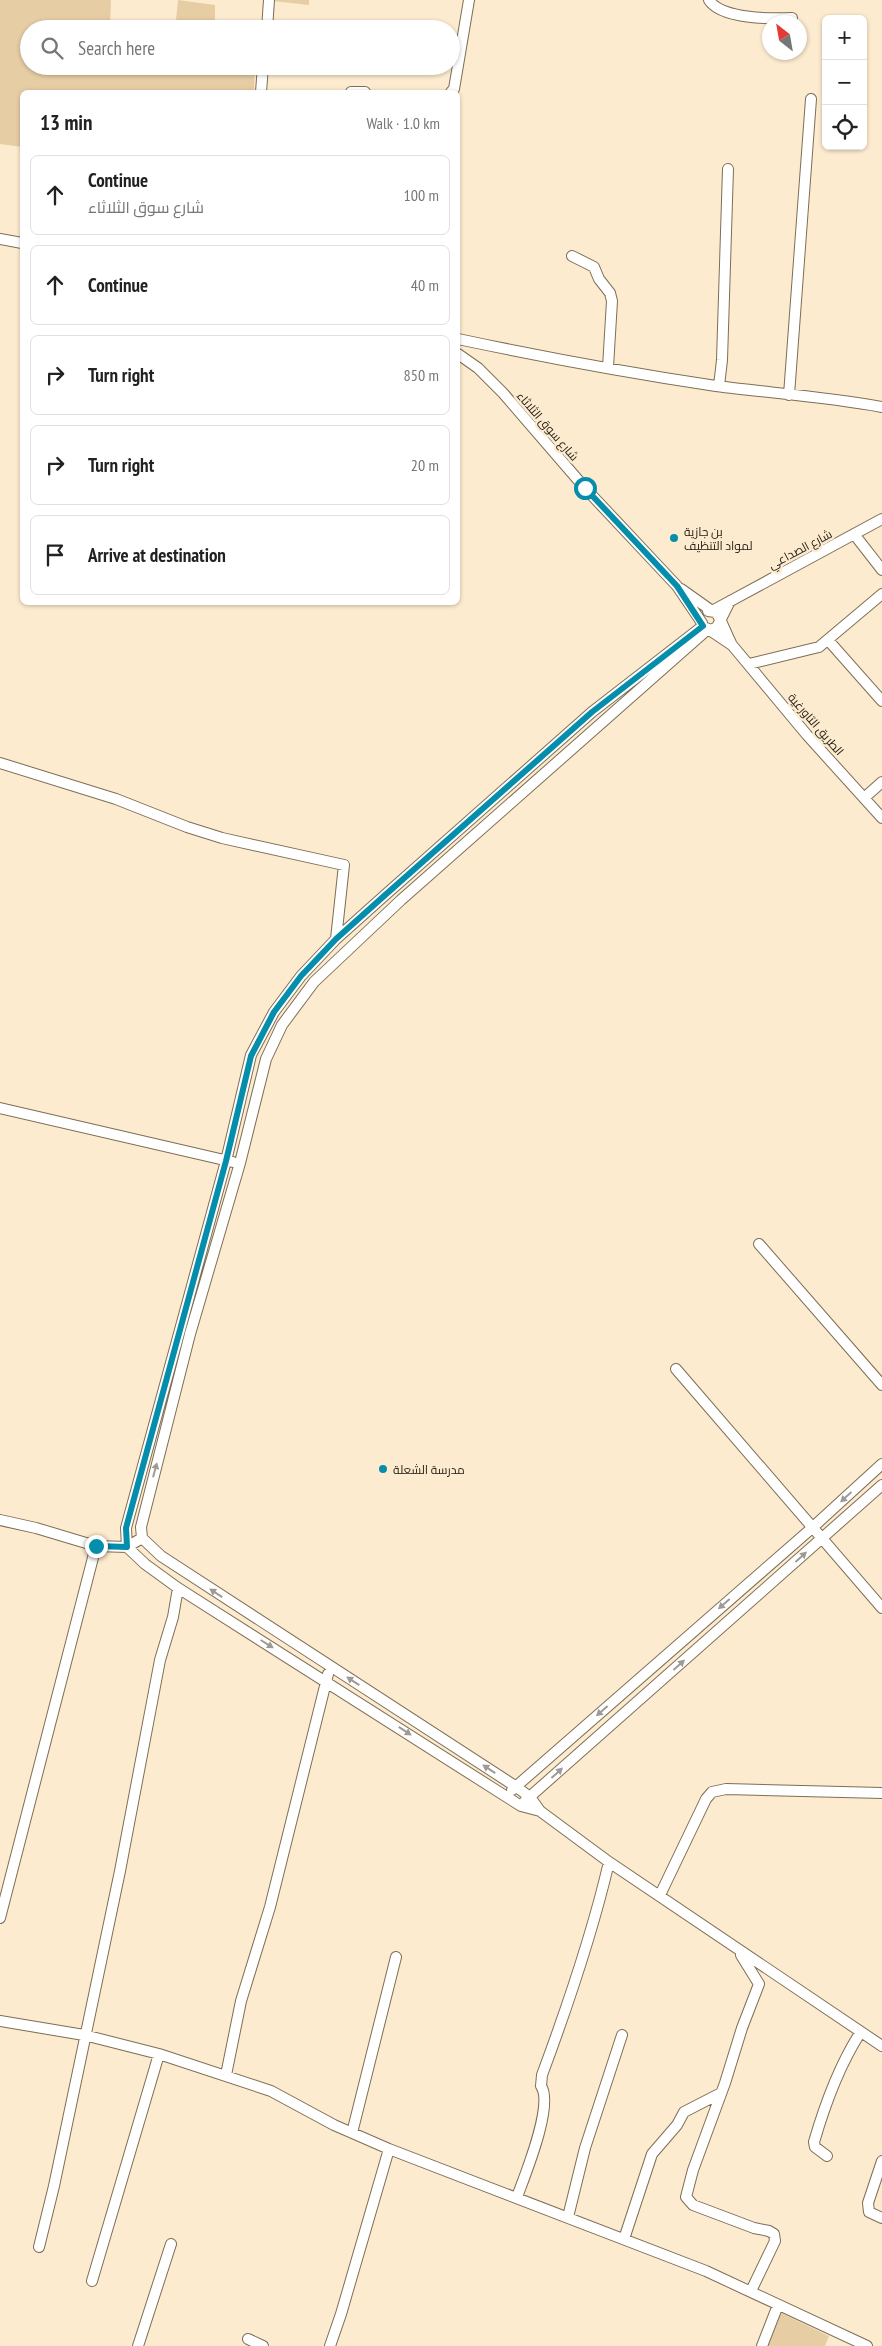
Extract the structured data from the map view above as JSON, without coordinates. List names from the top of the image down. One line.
{"streets":{"street":["شارع سوق الثلاثاء","شارع الصداعي","الطريق التاورغية"]},"places":["بن جازية لمواد التنظيف","مدرسة الشعلة"],"north":"top left","page":{"map_buttons":["+","−"],"search":"Search here","heading":["13 min","Walk · 1.0 km"],"list":[["Continue","شارع سوق الثلاثاء","100 m"],["Continue","40 m"],["Turn right","850 m"],["Turn right","20 m"],"Arrive at destination"]}}
